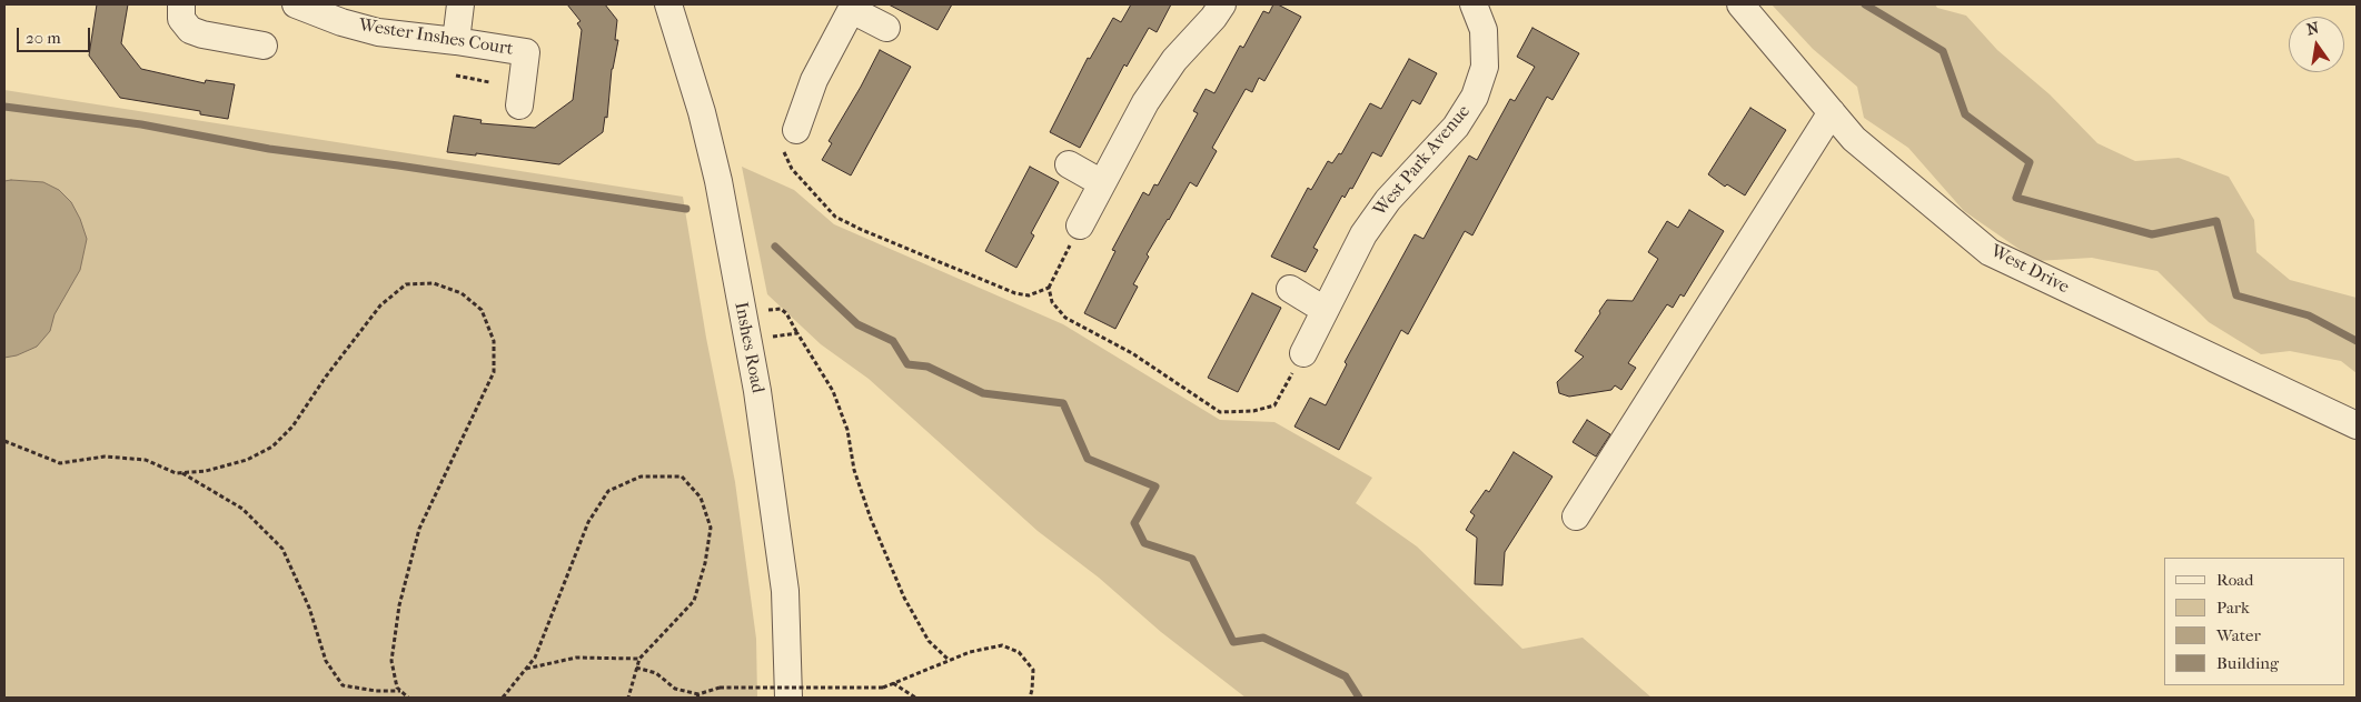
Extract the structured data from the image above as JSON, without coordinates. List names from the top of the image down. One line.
{"streets":{"street":["Wester Inshes Court","West Park Avenue","West Drive","Inshes Road"]},"legend":["Road","Park","Water","Building"],"scale_bar":"20 m","north":"top"}
